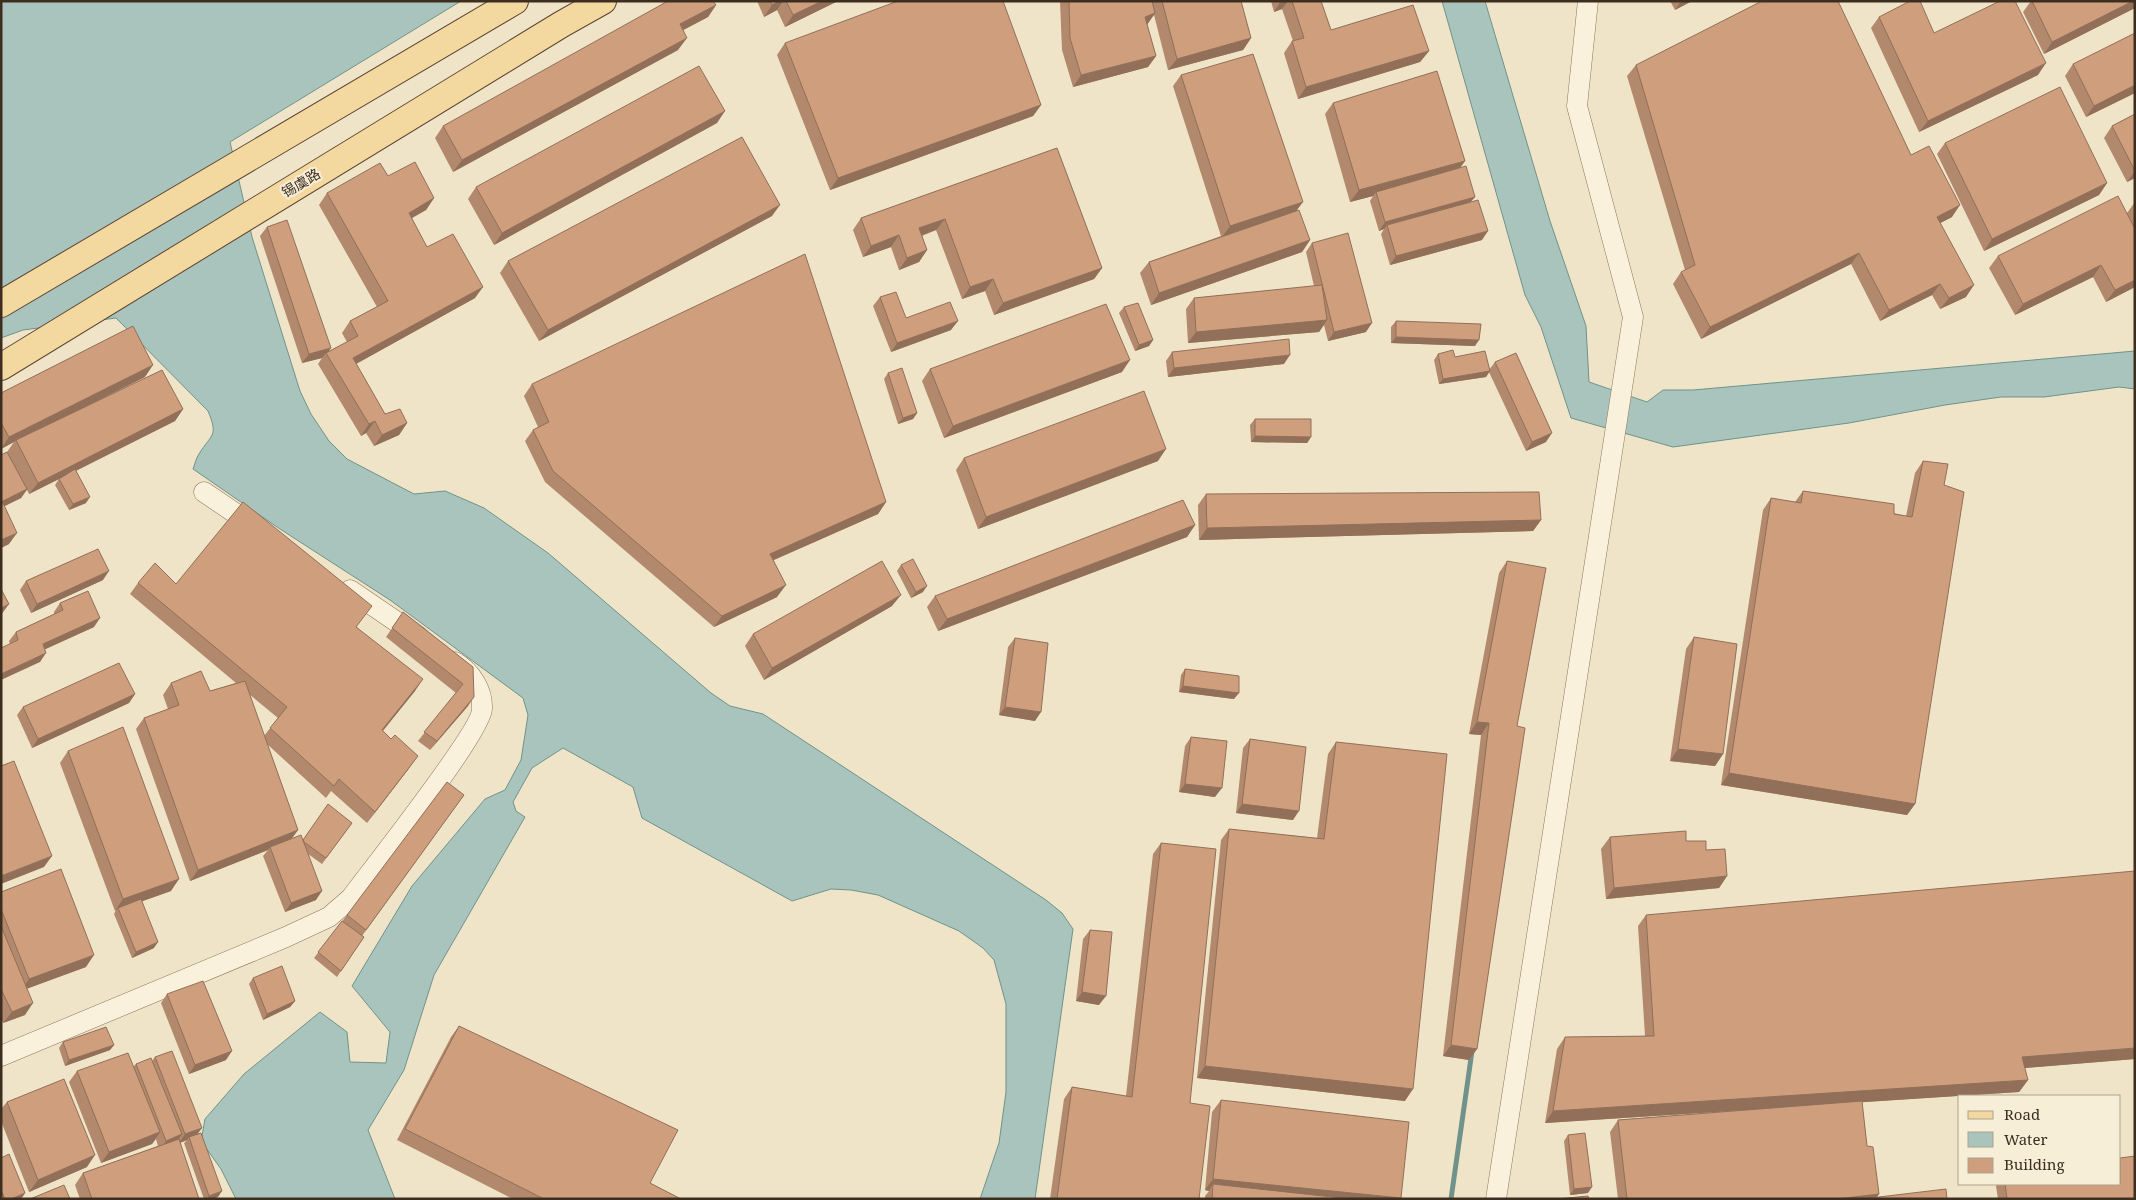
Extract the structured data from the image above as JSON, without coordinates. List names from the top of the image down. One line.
{"streets":{"main road":["锡虞路"]},"legend":["Road","Water","Building"]}
